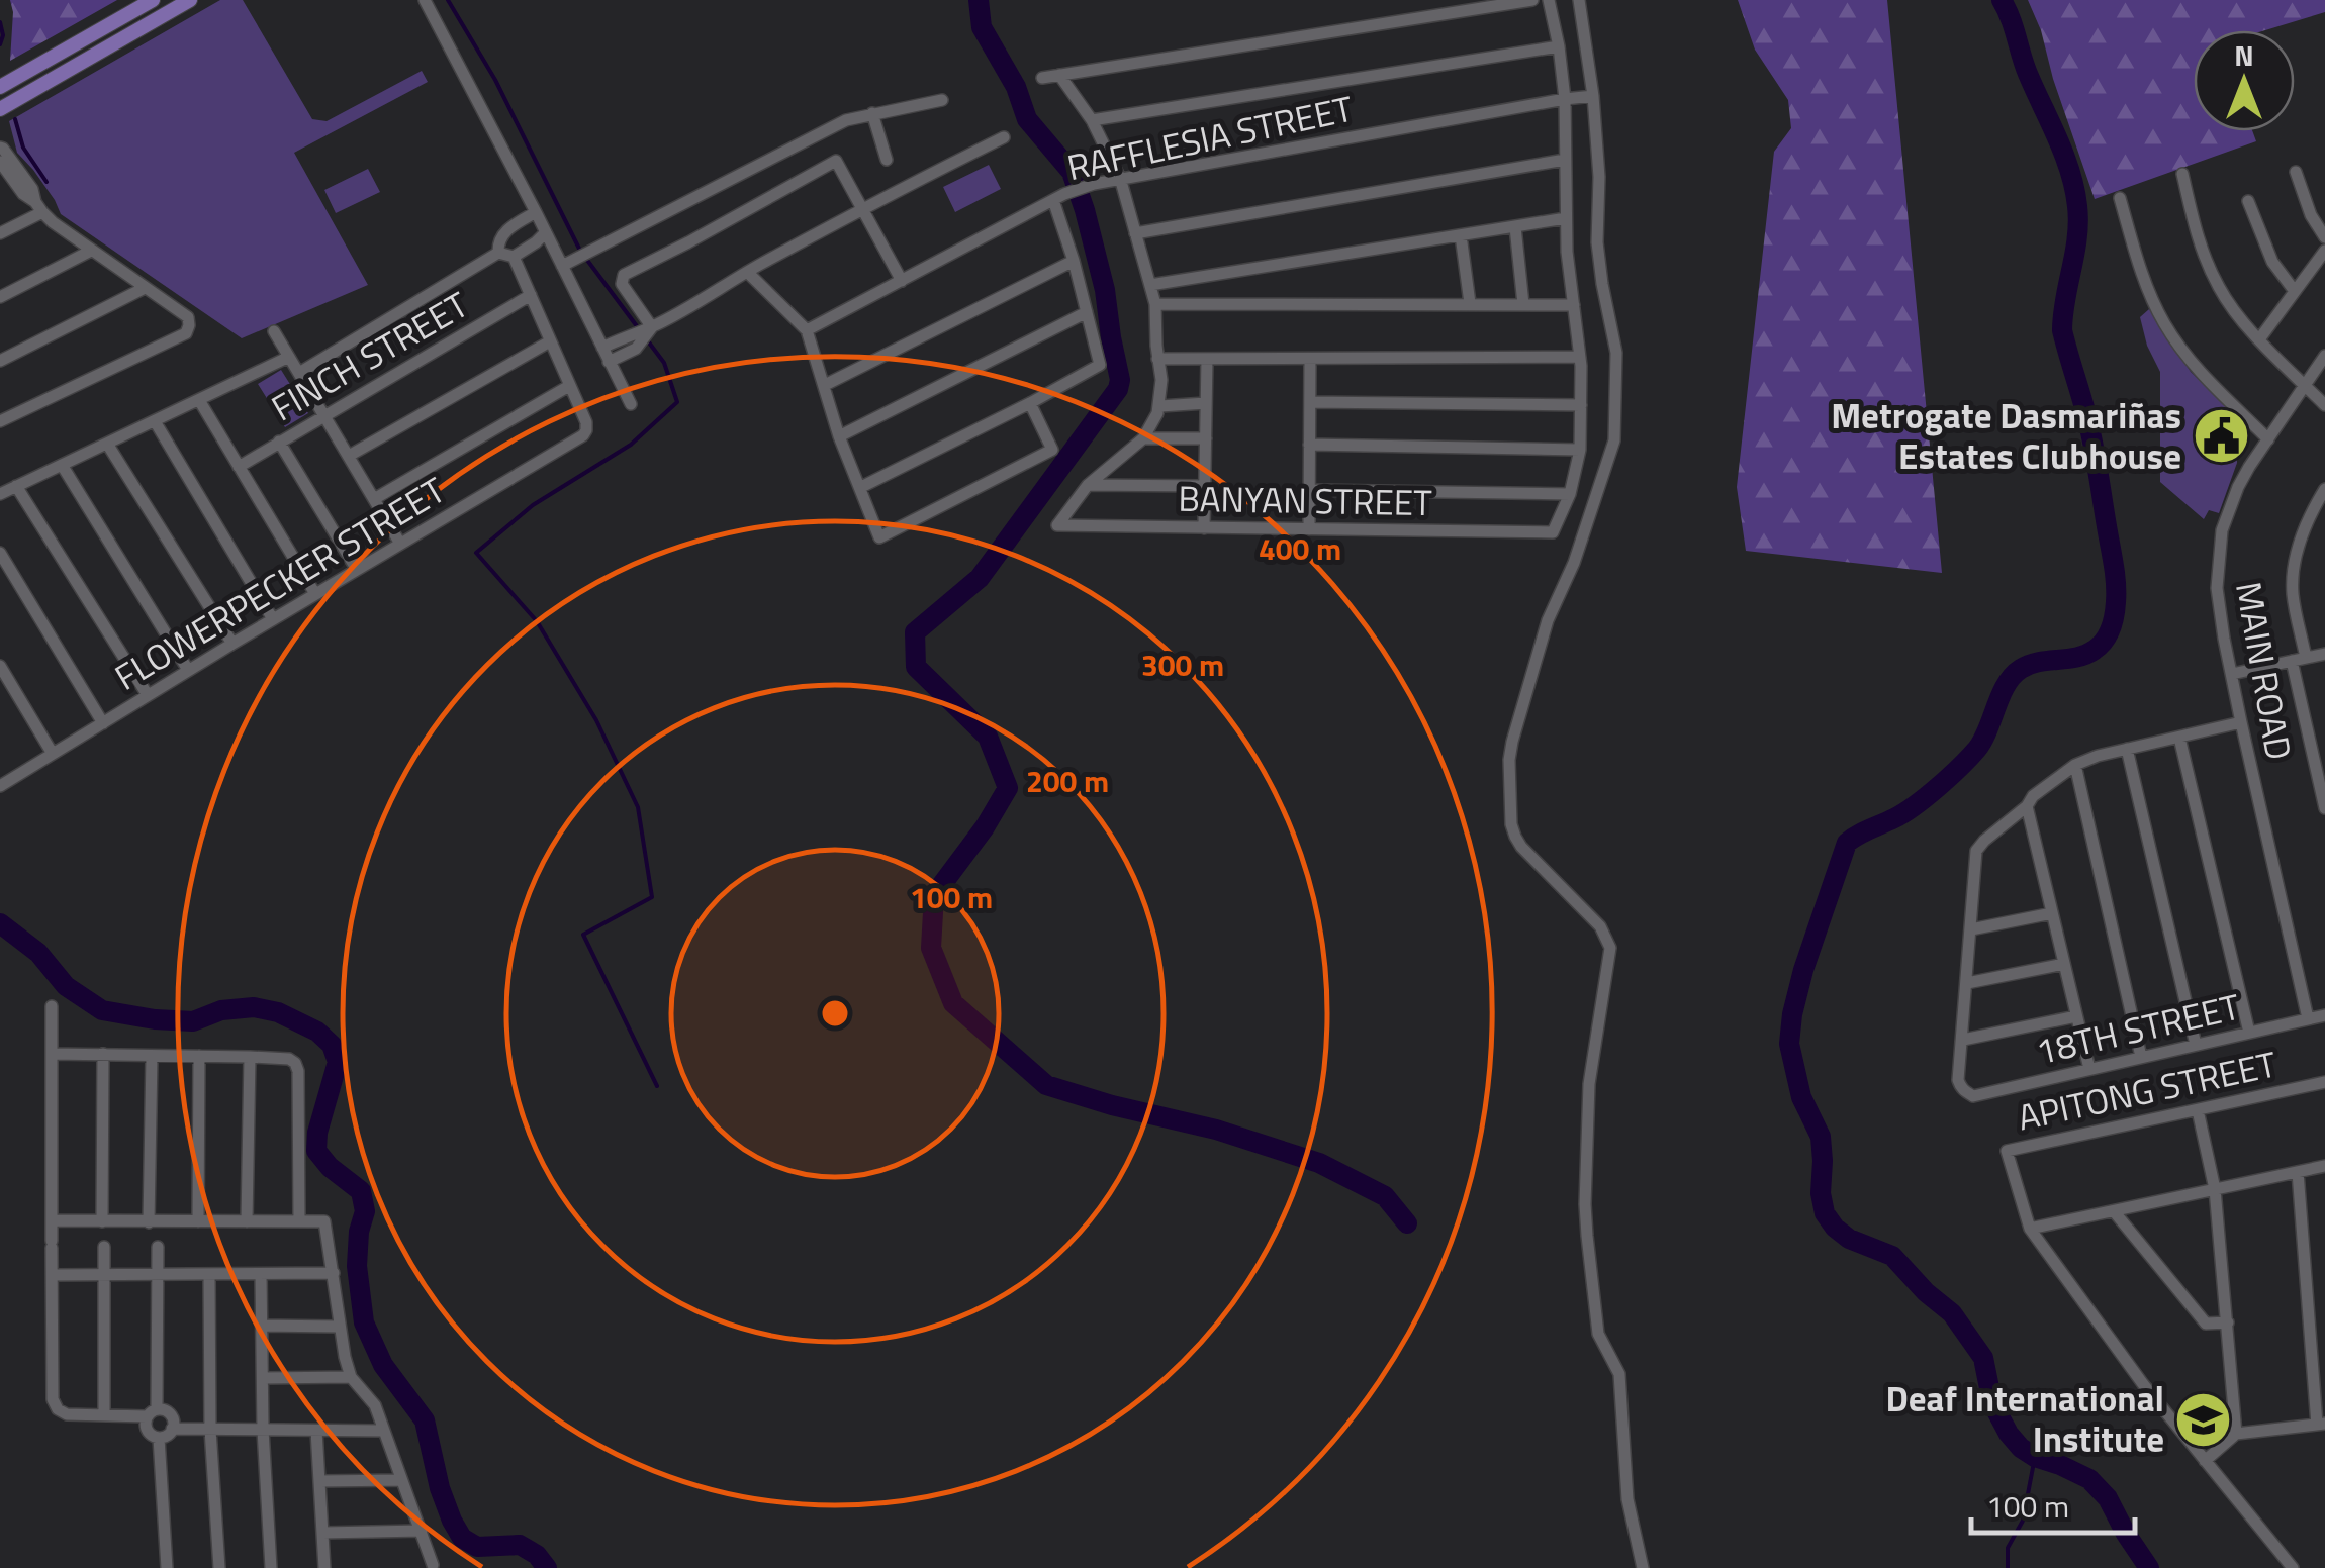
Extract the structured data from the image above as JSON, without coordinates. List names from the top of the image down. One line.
{"streets":{"street":["RAFFLESIA STREET","FINCH STREET","BANYAN STREET","FLOWERPECKER STREET","MAIN ROAD","18TH STREET","APITONG STREET"]},"crossings":[["MAIN ROAD","18TH STREET"]],"places":{"public building":["Metrogate Dasmariñas Estates Clubhouse"],"school or university":["Deaf International Institute"]},"scale_bar":"100 m","north":"top","rings":["400 m","300 m","200 m","100 m"]}
